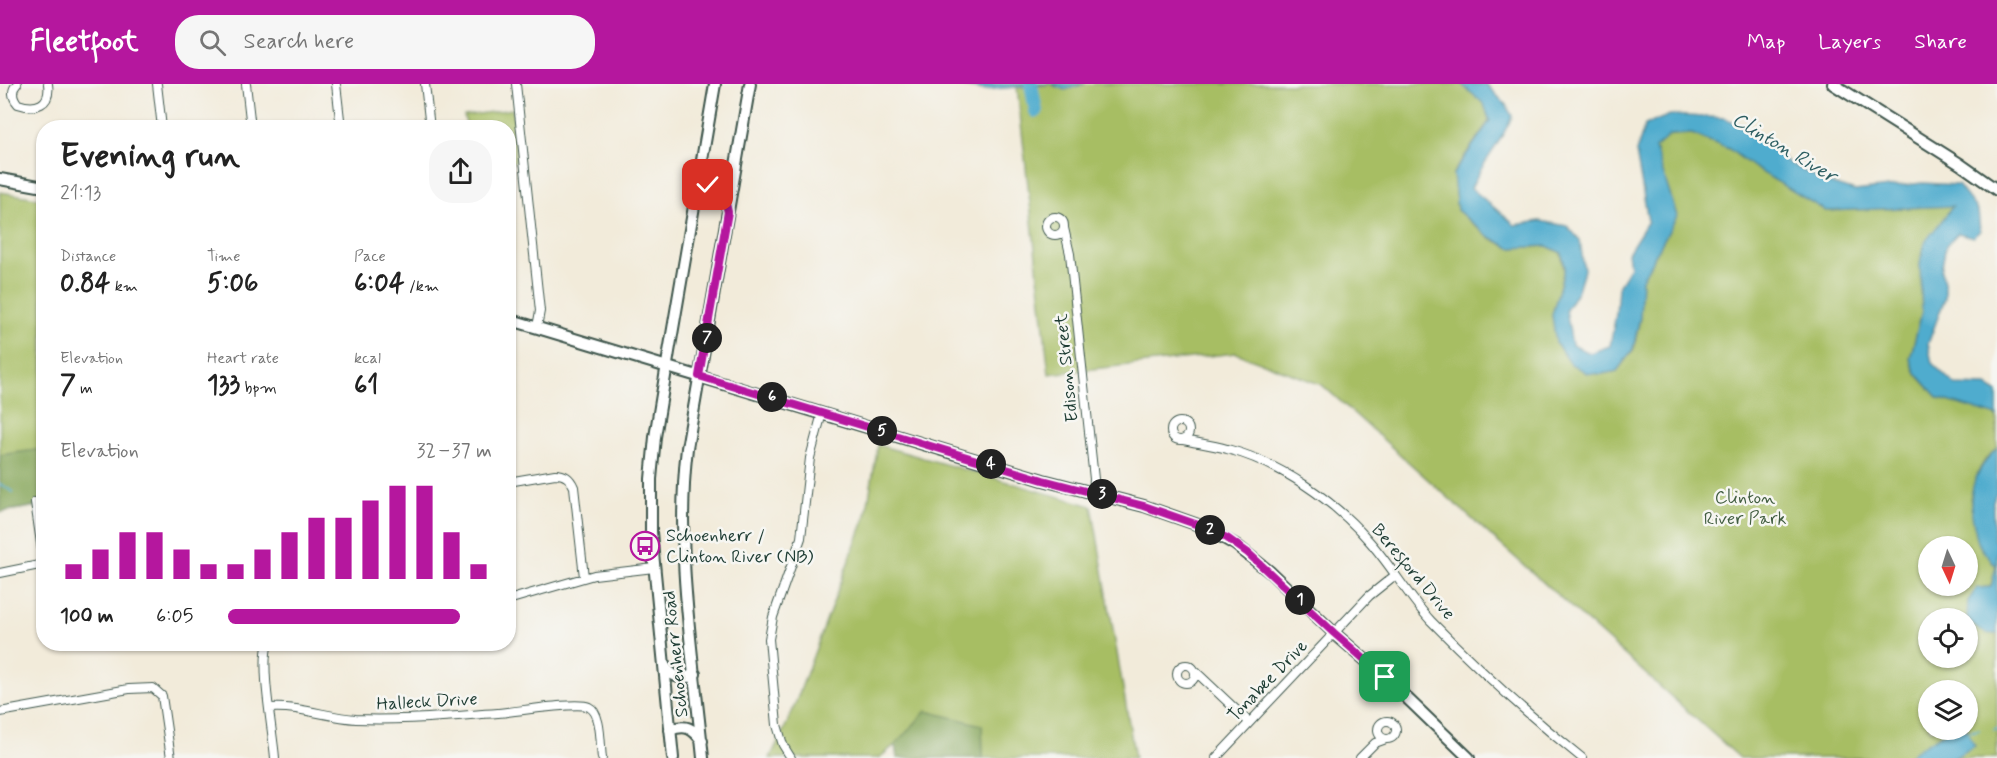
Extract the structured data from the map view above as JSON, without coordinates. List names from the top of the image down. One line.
{"streets":{"main road":["Schoenherr Road"],"street":["Edison Street","Beresford Drive","Tonabee Drive","Halleck Drive"]},"crossings":[["Beresford Drive","Tonabee Drive"]],"water":["Clinton River"],"parks":["Clinton River Park"],"places":{"bus stop":["Schoenherr / Clinton River (NB)"]},"north":"bottom","page":{"header":"Fleetfoot","search":"Search here","nav":["Map","Layers","Share"],"heading":["Evening run","21:13"],"stats":[["Distance","0.84 km"],["Time","5:06"],["Pace","6:04 /km"],["Elevation","7 m"],["Heart rate","133 bpm"],["kcal","61"]],"pins":["7","6","5","4","3","2","1"],"chart":["Elevation","32–37 m"],"list":[{"name":"100 m","note":"6:05"}]}}
